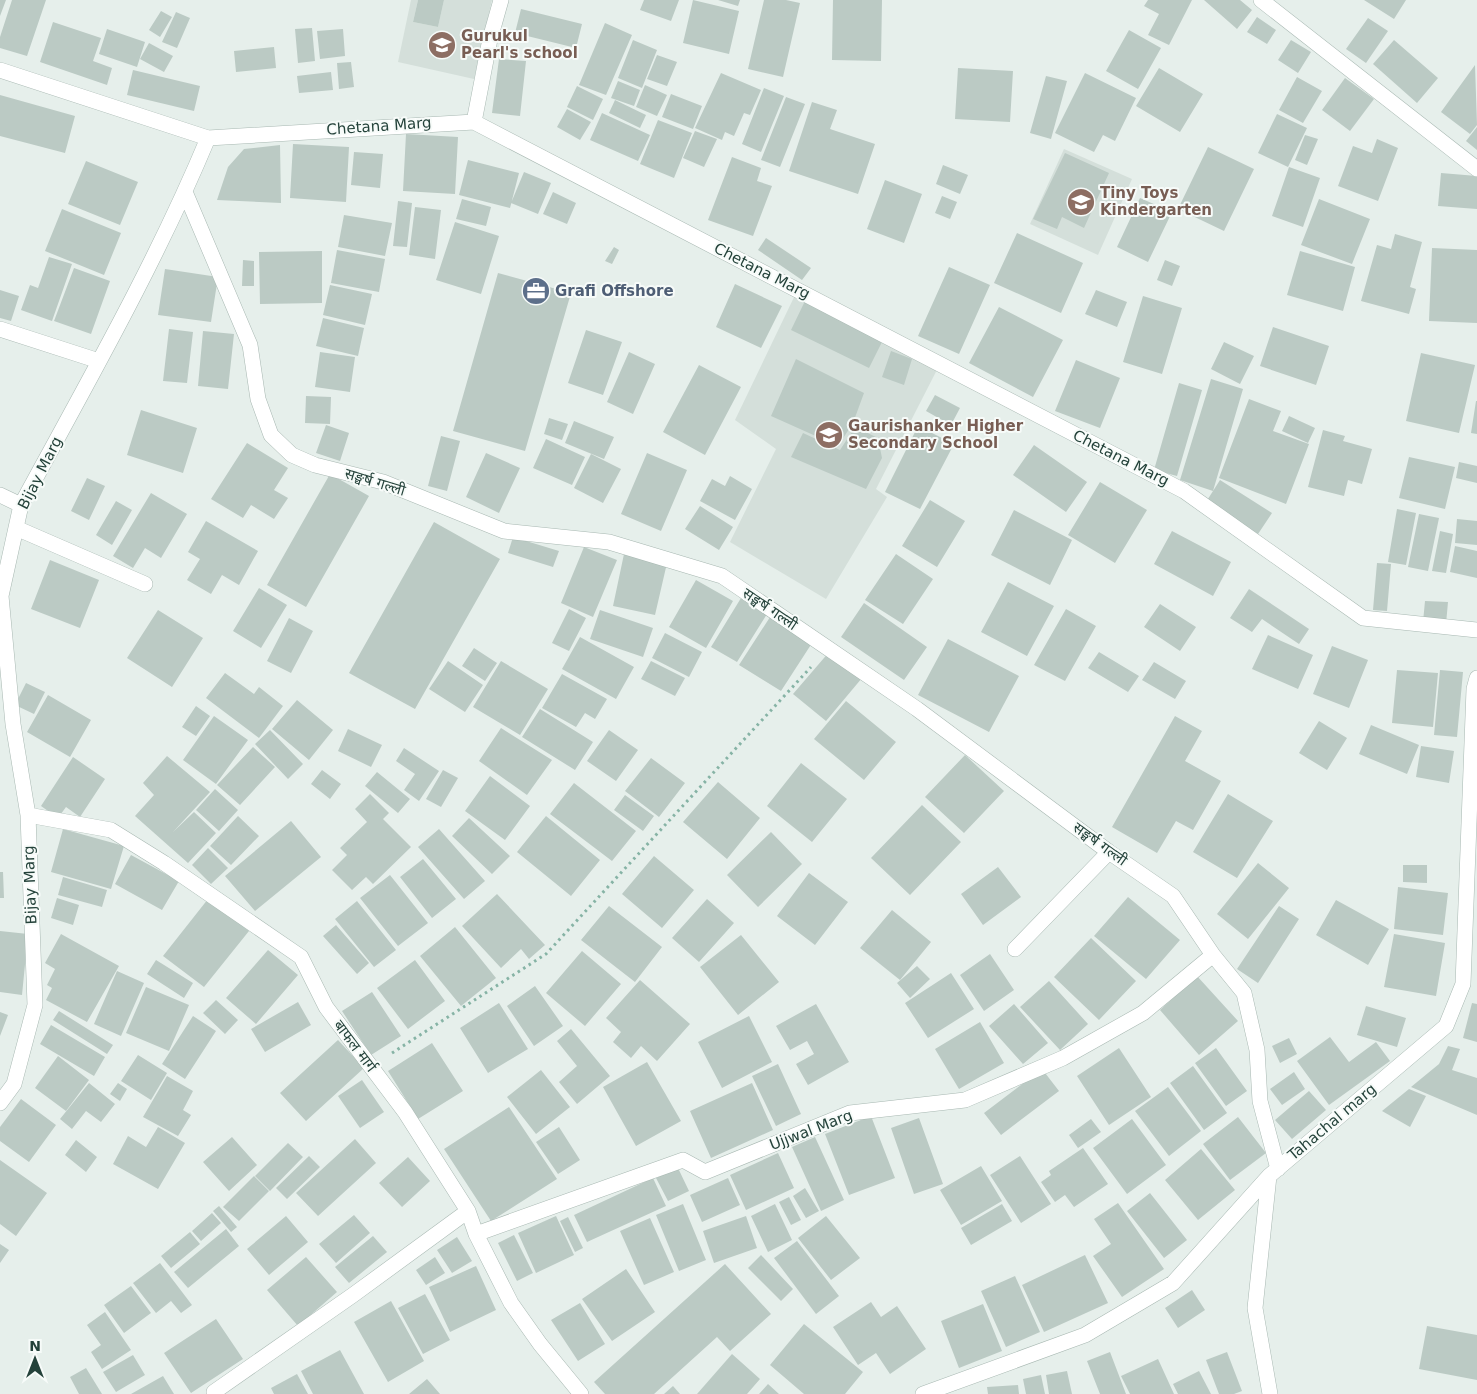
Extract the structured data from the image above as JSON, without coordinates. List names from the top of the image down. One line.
{"streets":{"street":["Chetana Marg","Bijay Marg","सङ्घर्ष गल्ली","बाफल मार्ग","Tahachal marg","Ujjwal Marg"]},"crossings":[["Chetana Marg","Bijay Marg"],["Bijay Marg","सङ्घर्ष गल्ली"],["Bijay Marg","बाफल मार्ग"],["सङ्घर्ष गल्ली","Tahachal marg"],["सङ्घर्ष गल्ली","Ujjwal Marg"],["बाफल मार्ग","Ujjwal Marg"]],"places":{"school or university":["Gurukul Pearl's school","Tiny Toys Kindergarten","Gaurishanker Higher Secondary School"],"office":["Grafi Offshore"]},"north":"top"}
